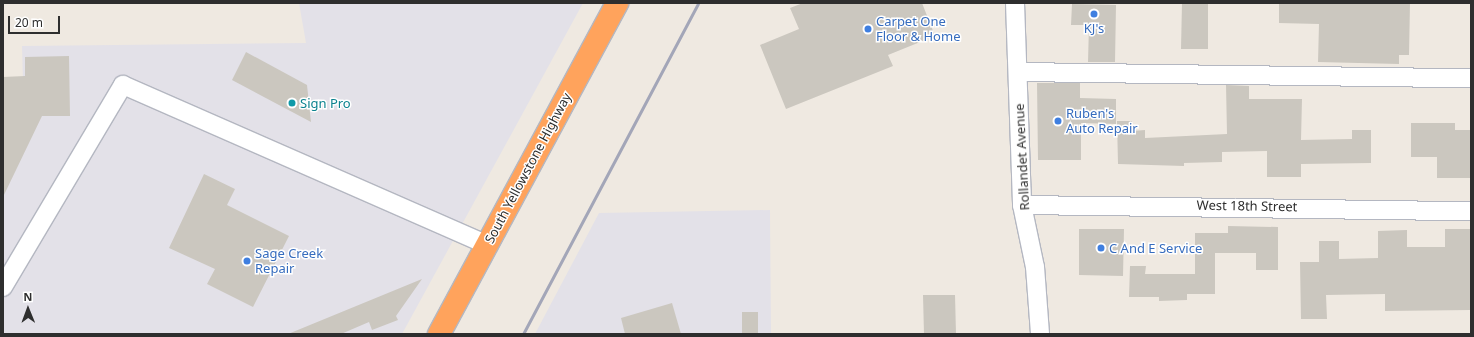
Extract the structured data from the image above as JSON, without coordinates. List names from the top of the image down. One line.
{"streets":{"highway":["South Yellowstone Highway"],"street":["Rollandet Avenue","West 18th Street"]},"crossings":[["Rollandet Avenue","West 18th Street"]],"places":["KJ's","Carpet One Floor & Home","Sign Pro","Ruben's Auto Repair","C And E Service","Sage Creek Repair"],"scale_bar":"20 m","north":"top"}
